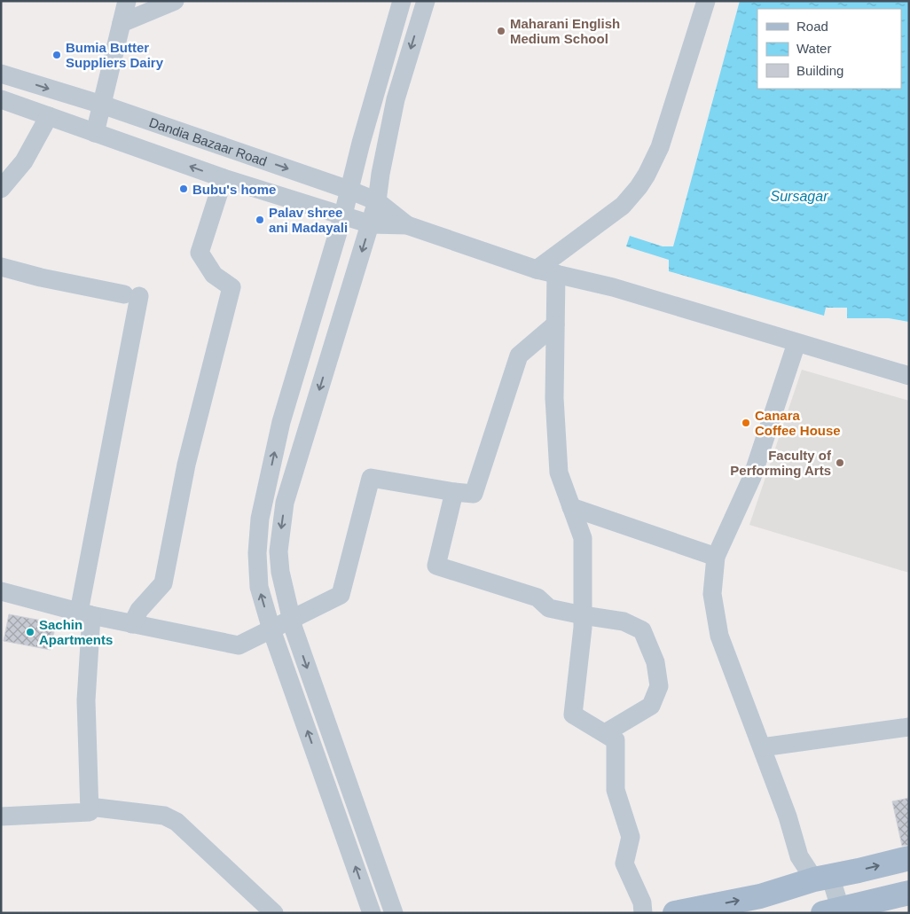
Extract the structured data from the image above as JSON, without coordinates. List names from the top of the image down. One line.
{"streets":{"street":["Dandia Bazaar Road"]},"water":["Sursagar"],"places":["Maharani English Medium School","Bumia Butter Suppliers Dairy","Bubu's home","Palav shree ani Madayali","Canara Coffee House","Faculty of Performing Arts","Sachin Apartments"],"legend":["Road","Water","Building"]}
